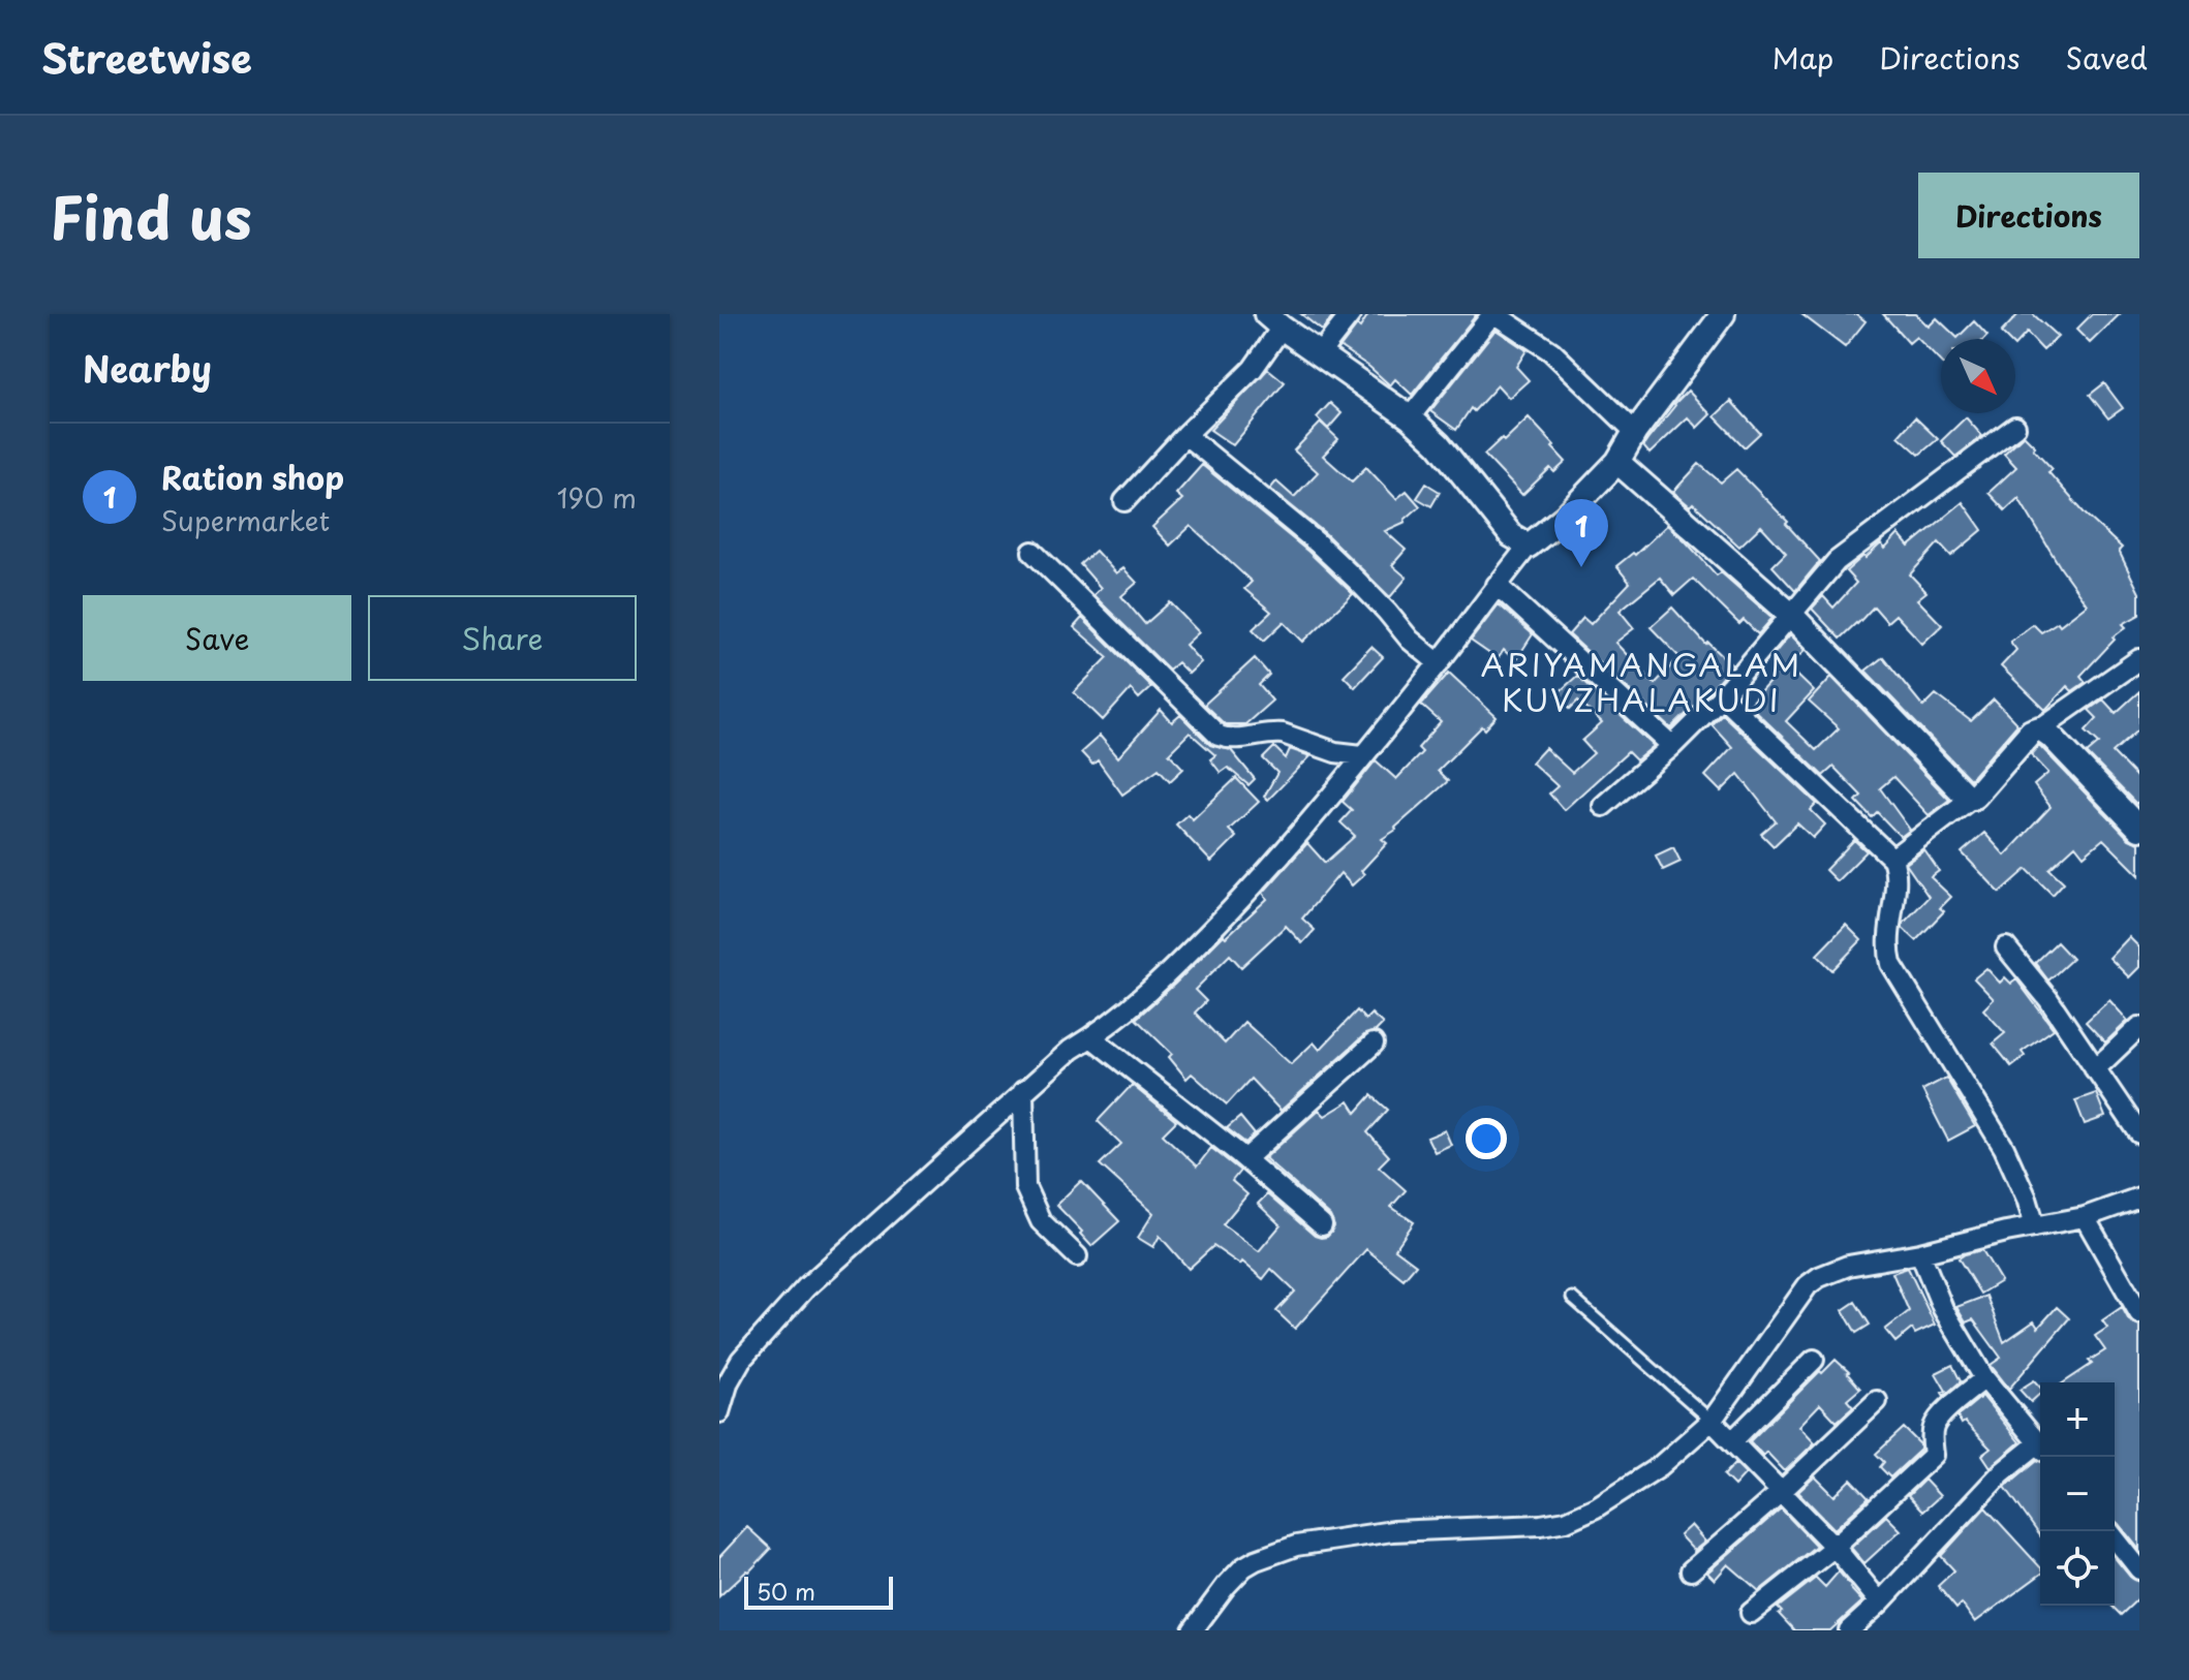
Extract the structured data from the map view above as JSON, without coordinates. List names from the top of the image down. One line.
{"districts":["ARIYAMANGALAM KUVZHALAKUDI"],"scale_bar":"50 m","north":"bottom right","page":{"header":"Streetwise","nav":["Map","Directions","Saved"],"title":"Find us","buttons":["Directions",["Save","Share"]],"heading":"Nearby","list":[{"mark":"1","name":"Ration shop","note":"Supermarket","value":"190 m"}],"pins":"1","map_buttons":["+","−"],"scale":"50 m"}}
